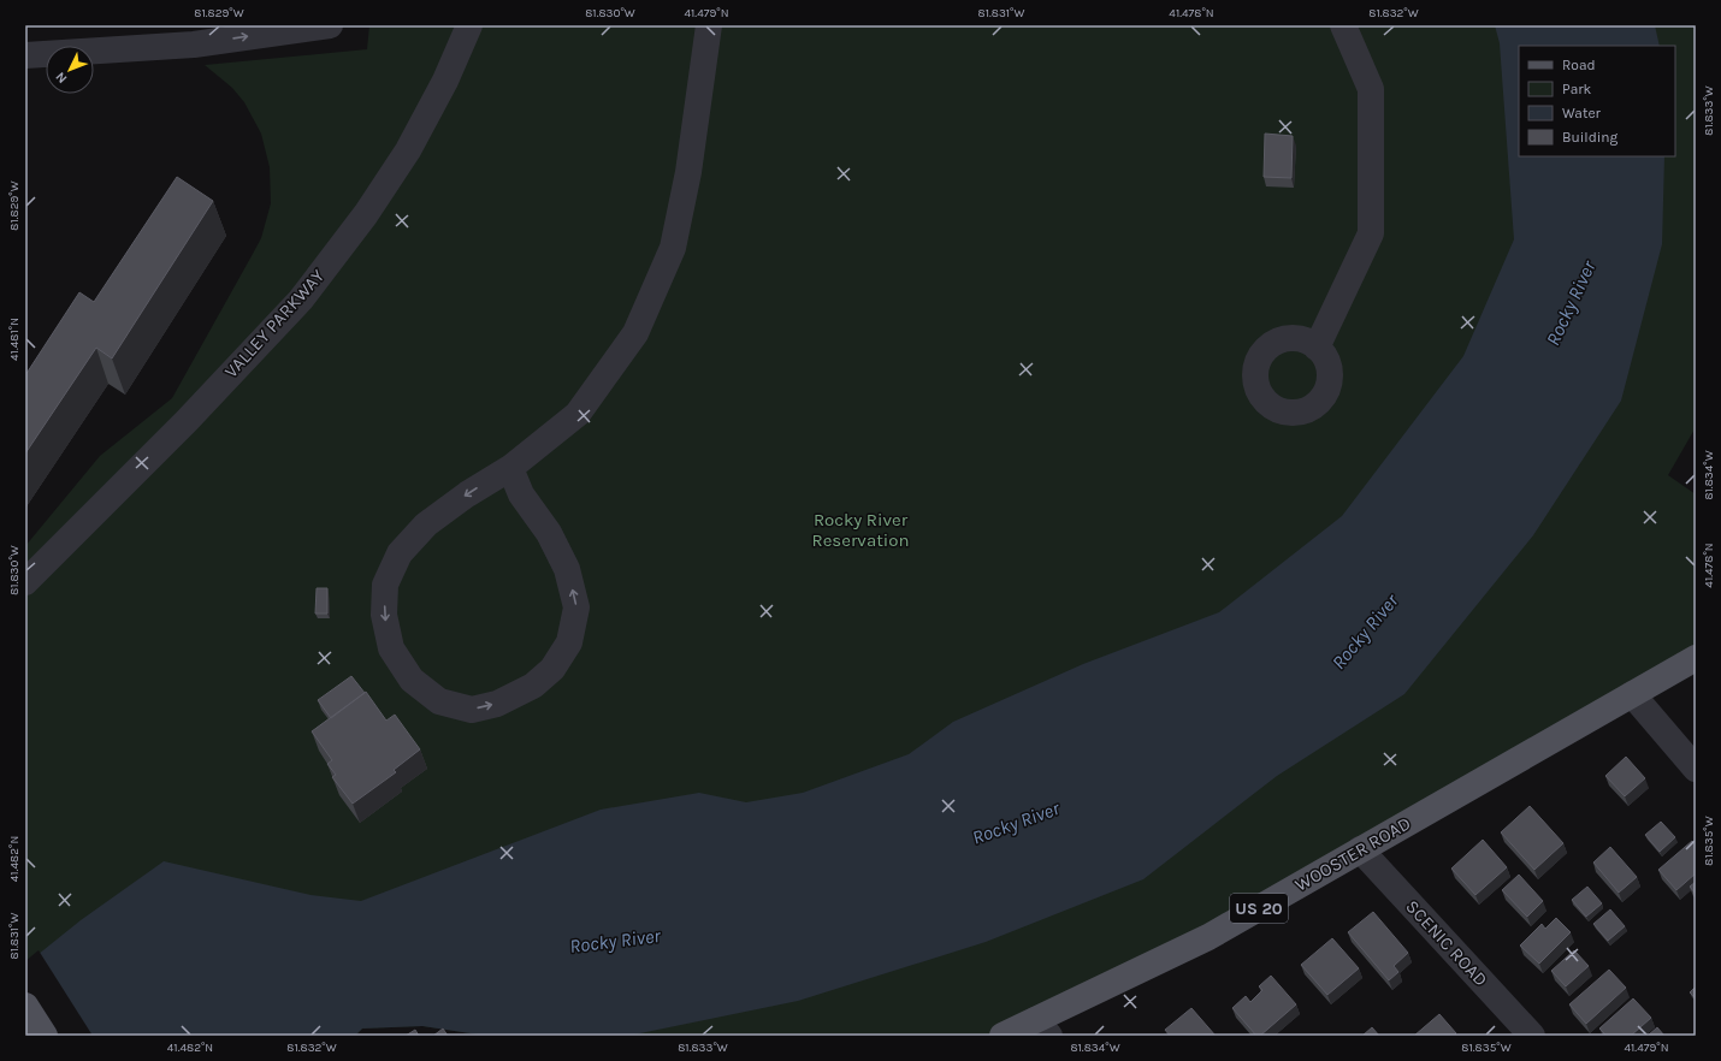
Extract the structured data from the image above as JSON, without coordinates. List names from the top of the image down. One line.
{"streets":{"main road":["WOOSTER ROAD","US 20"],"street":["VALLEY PARKWAY","SCENIC ROAD"]},"crossings":[["WOOSTER ROAD","SCENIC ROAD"]],"water":["Rocky River"],"parks":["Rocky River Reservation"],"legend":["Road","Park","Water","Building"],"north":"bottom left","coordinates":["81.829°W","81.830°W","41.479°N","81.831°W","41.478°N","81.832°W","81.833°W","41.481°N","81.834°W","81.835°W","41.482°N"]}
